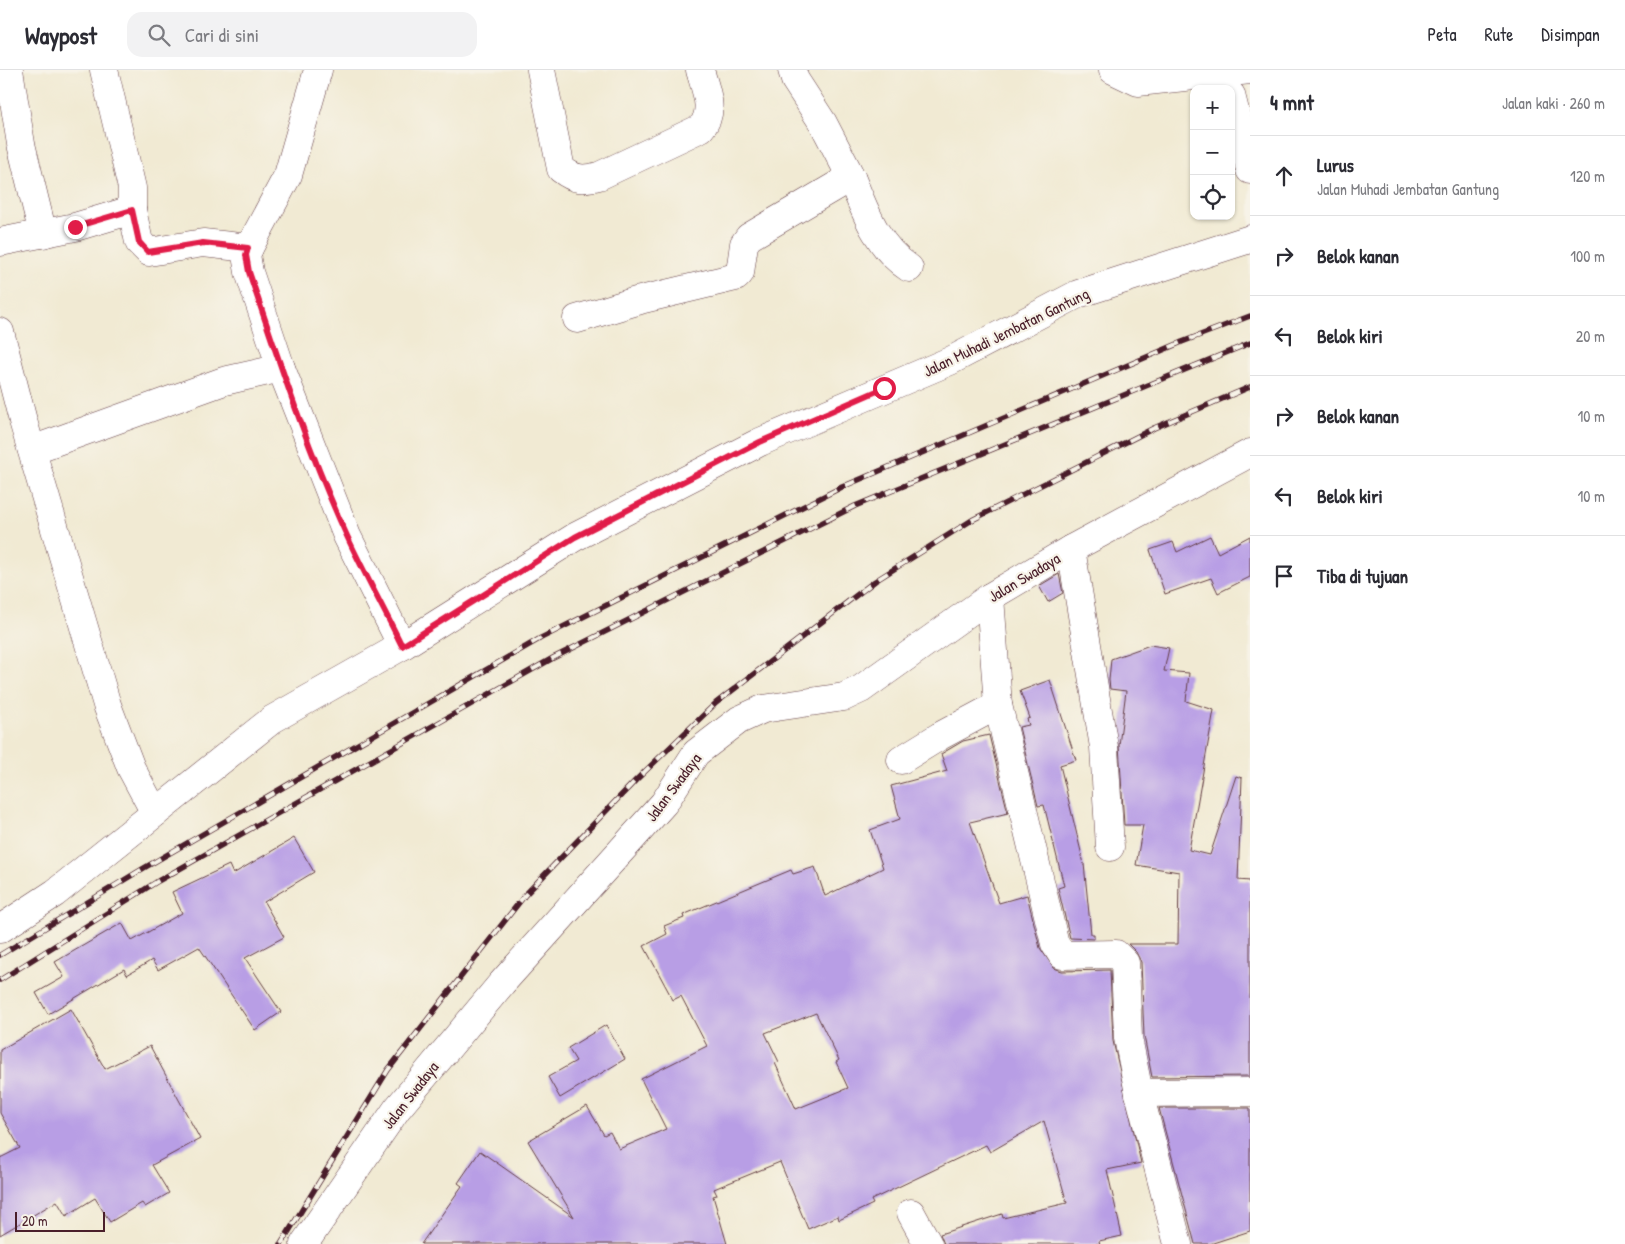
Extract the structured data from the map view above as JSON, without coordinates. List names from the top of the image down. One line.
{"streets":{"street":["Jalan Muhadi Jembatan Gantung","Jalan Swadaya"]},"scale_bar":"20 m","page":{"header":"Waypost","search":"Cari di sini","nav":["Peta","Rute","Disimpan"],"heading":["4 mnt","Jalan kaki · 260 m"],"map_buttons":["+","−"],"list":[["Lurus","Jalan Muhadi Jembatan Gantung","120 m"],["Belok kanan","100 m"],["Belok kiri","20 m"],["Belok kanan","10 m"],["Belok kiri","10 m"],"Tiba di tujuan"],"scale":"20 m"}}
